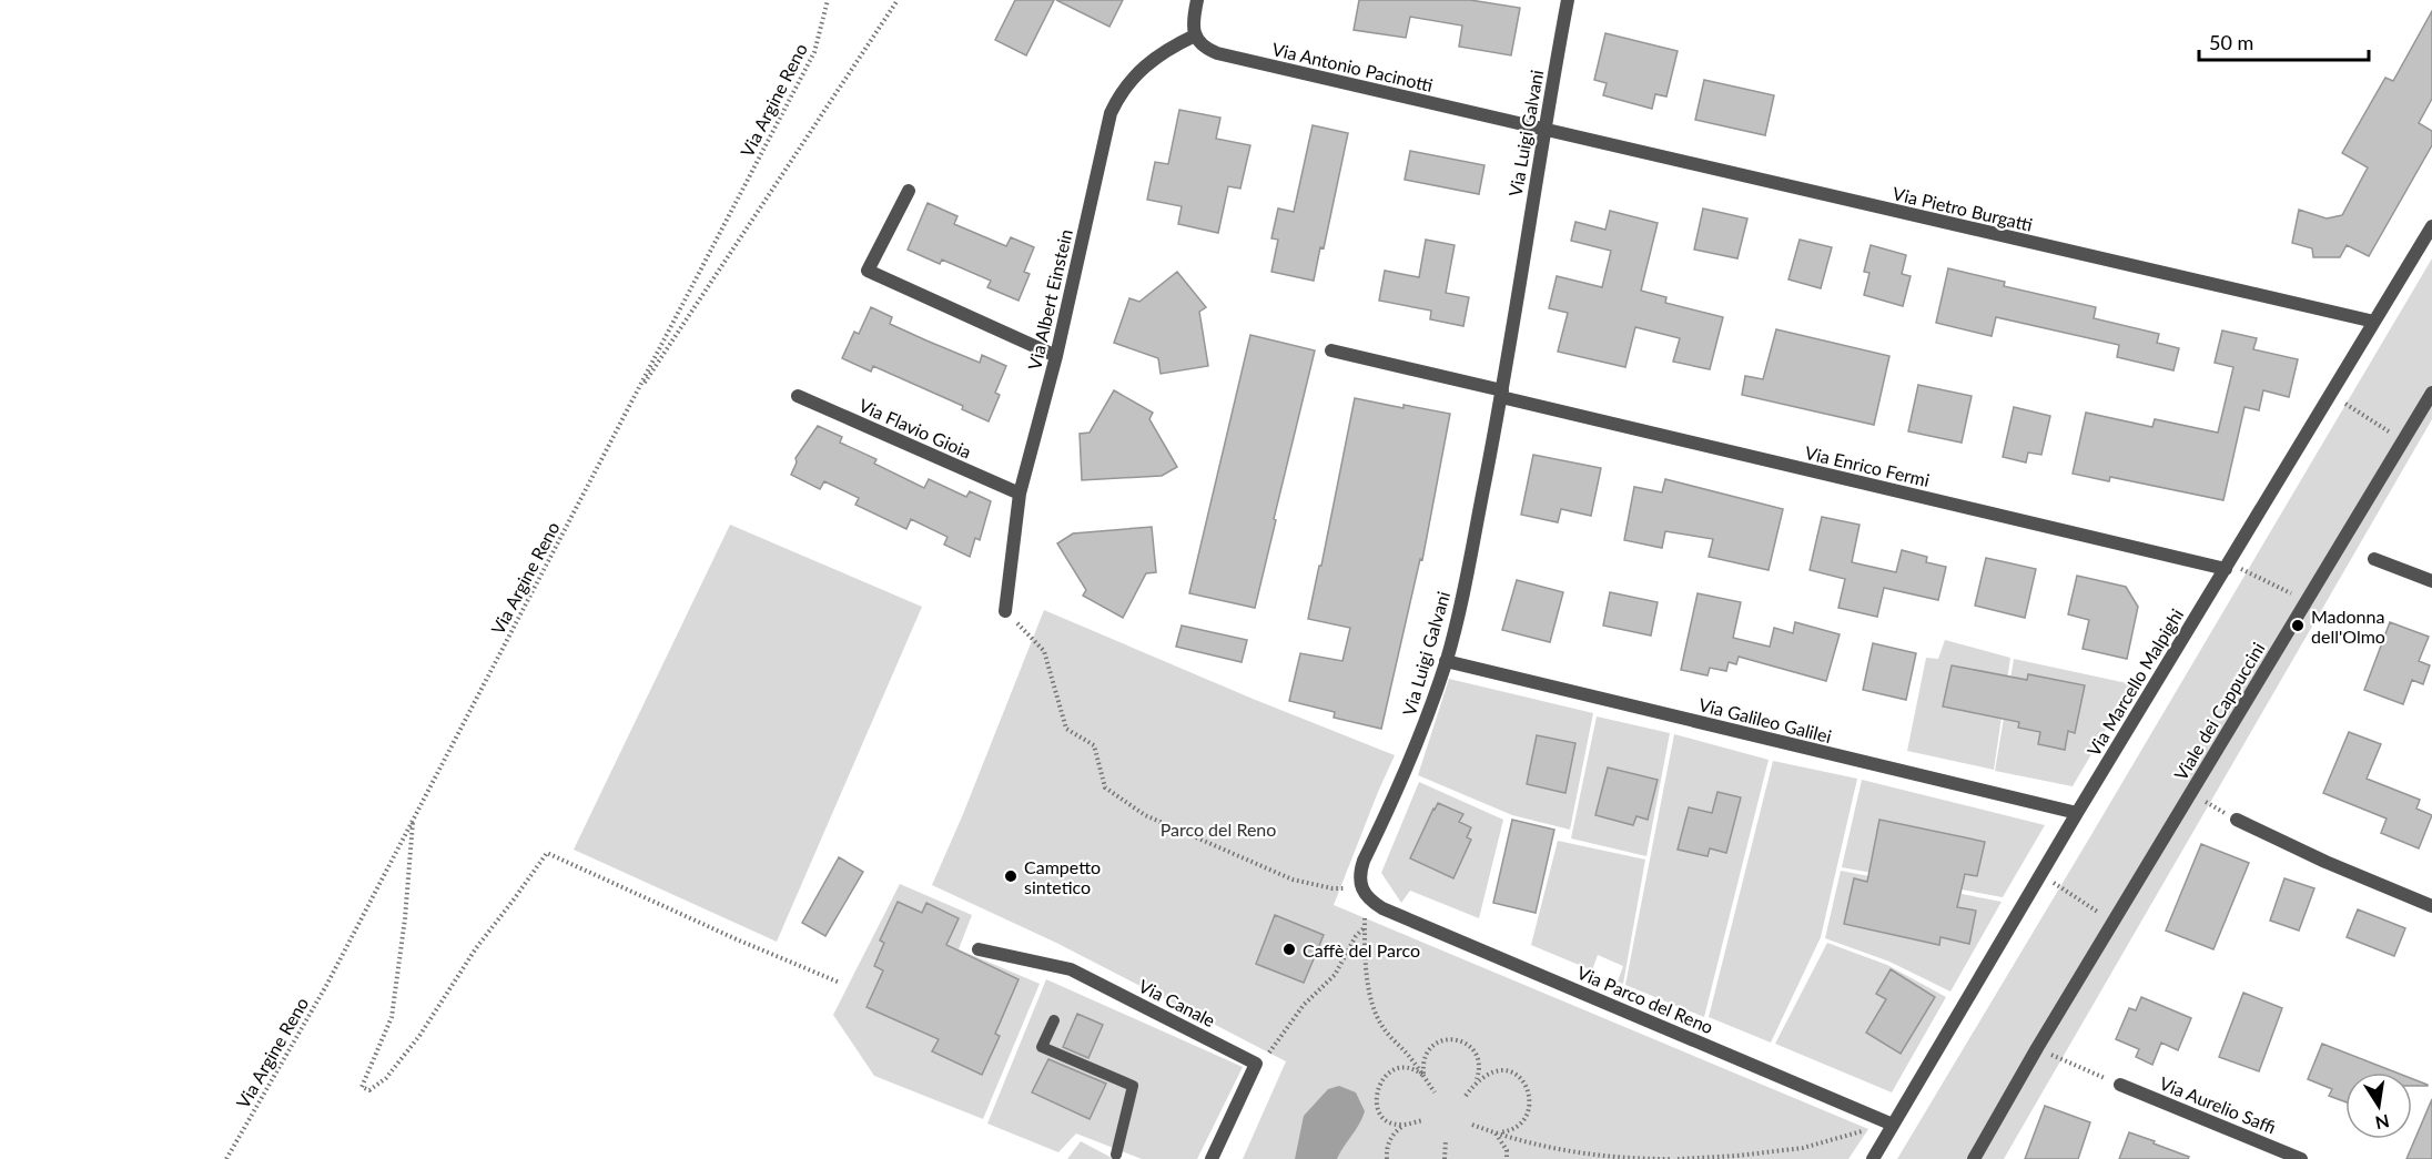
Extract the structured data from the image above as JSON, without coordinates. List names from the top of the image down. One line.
{"streets":{"street":["Via Antonio Pacinotti","Via Luigi Galvani","Via Pietro Burgatti","Via Albert Einstein","Via Flavio Gioia","Via Enrico Fermi","Via Marcello Malpighi","Viale dei Cappuccini","Via Galileo Galilei","Via Parco del Reno","Via Canale","Via Aurelio Saffi"],"path":["Via Argine Reno"]},"crossings":[["Via Antonio Pacinotti","Via Luigi Galvani"],["Via Antonio Pacinotti","Via Pietro Burgatti"],["Via Antonio Pacinotti","Via Albert Einstein"],["Via Luigi Galvani","Via Pietro Burgatti"],["Via Luigi Galvani","Via Enrico Fermi"],["Via Luigi Galvani","Via Galileo Galilei"],["Via Luigi Galvani","Via Parco del Reno"],["Via Pietro Burgatti","Via Marcello Malpighi"],["Via Albert Einstein","Via Flavio Gioia"],["Via Enrico Fermi","Via Marcello Malpighi"],["Via Marcello Malpighi","Via Galileo Galilei"],["Via Marcello Malpighi","Via Parco del Reno"]],"parks":["Parco del Reno"],"places":["Madonna dell'Olmo","Campetto sintetico","Caffè del Parco"],"scale_bar":"50 m","north":"bottom"}
